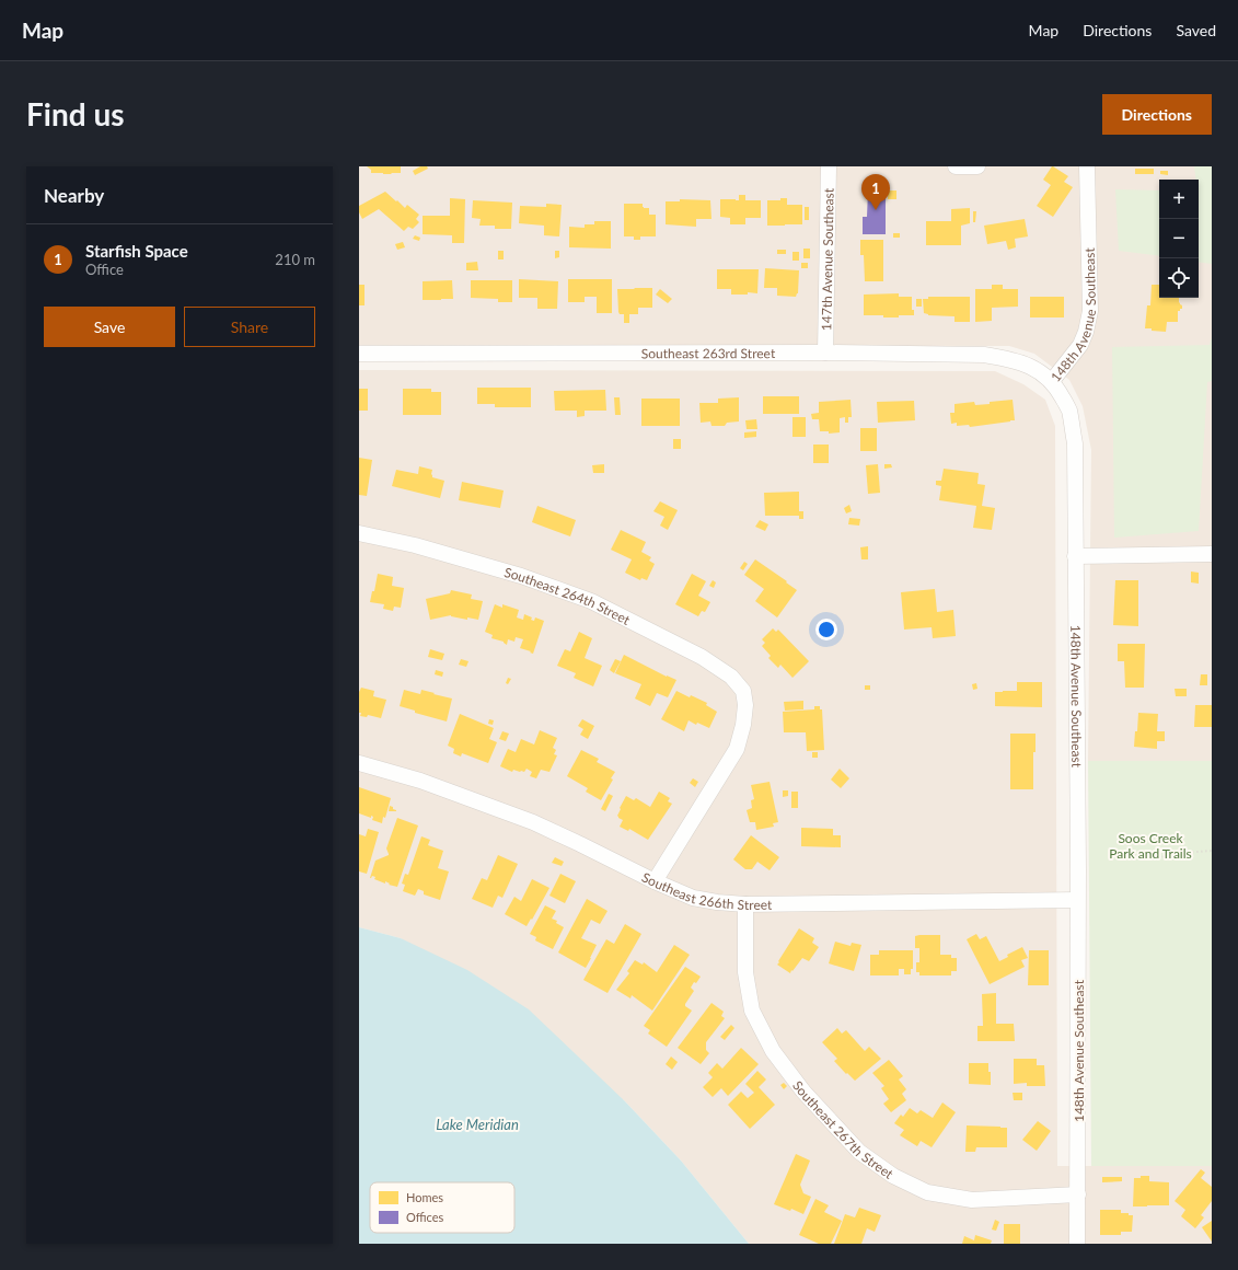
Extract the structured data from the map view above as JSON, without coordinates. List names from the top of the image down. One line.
{"streets":{"street":["147th Avenue Southeast","148th Avenue Southeast","Southeast 263rd Street","Southeast 264th Street","Southeast 266th Street","Southeast 267th Street"]},"crossings":[["147th Avenue Southeast","Southeast 263rd Street"],["148th Avenue Southeast","Southeast 263rd Street"],["148th Avenue Southeast","Southeast 266th Street"],["148th Avenue Southeast","Southeast 267th Street"],["Southeast 264th Street","Southeast 266th Street"],["Southeast 266th Street","Southeast 267th Street"]],"water":["Lake Meridian"],"parks":["Soos Creek Park and Trails"],"legend":["Homes","Offices"],"page":{"header":"Map","nav":["Map","Directions","Saved"],"buttons":["Directions",["Save","Share"]],"title":"Find us","heading":"Nearby","pins":"1","map_buttons":["+","−"],"list":[{"mark":"1","name":"Starfish Space","note":"Office","value":"210 m"}]}}
